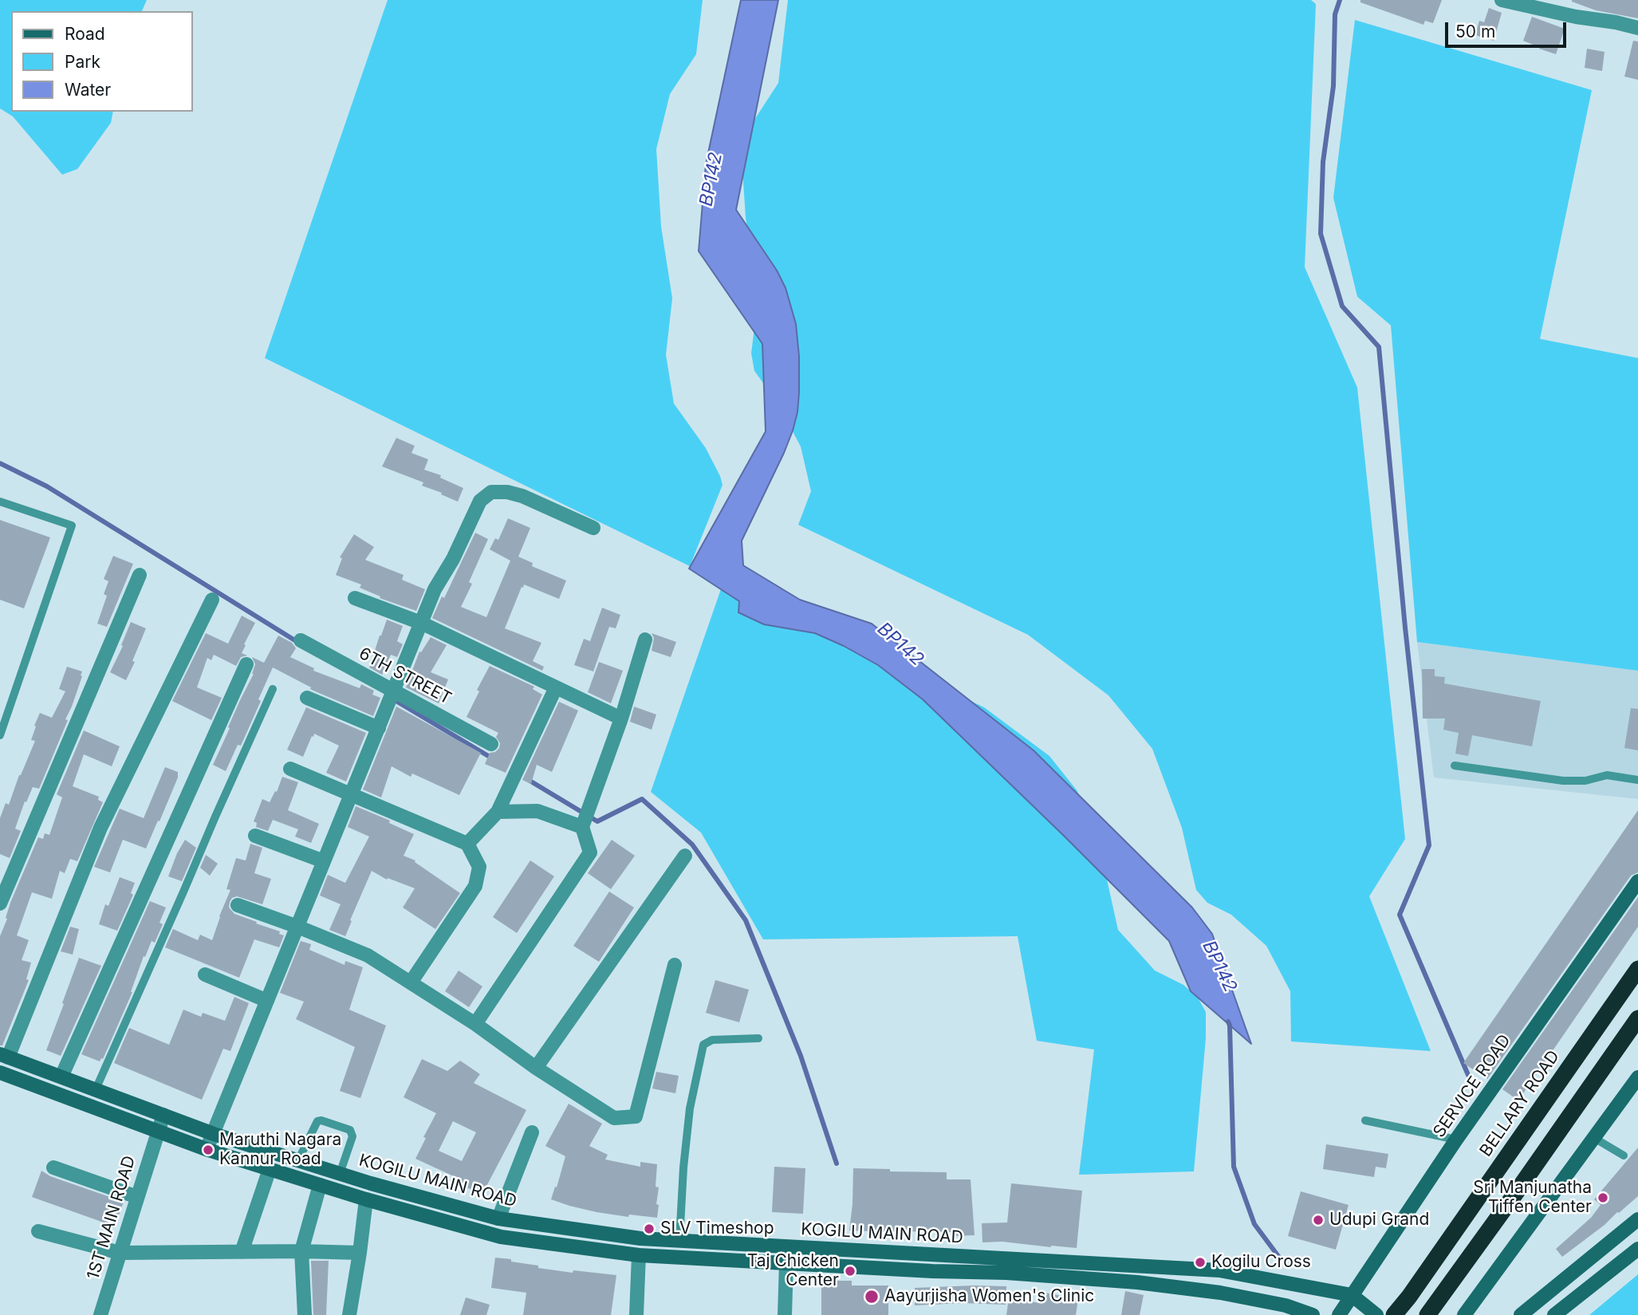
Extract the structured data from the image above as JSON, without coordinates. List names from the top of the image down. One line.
{"streets":{"highway":["BELLARY ROAD"],"main road":["SERVICE ROAD","KOGILU MAIN ROAD"],"street":["6TH STREET","1ST MAIN ROAD"]},"crossings":[["SERVICE ROAD","KOGILU MAIN ROAD"],["KOGILU MAIN ROAD","1ST MAIN ROAD"]],"water":["BP142"],"places":["Maruthi Nagara Kannur Road","Sri Manjunatha Tiffen Center","Udupi Grand","SLV Timeshop","Kogilu Cross","Taj Chicken Center","Aayurjisha Women's Clinic"],"legend":["Road","Park","Water"],"scale_bar":"50 m"}
